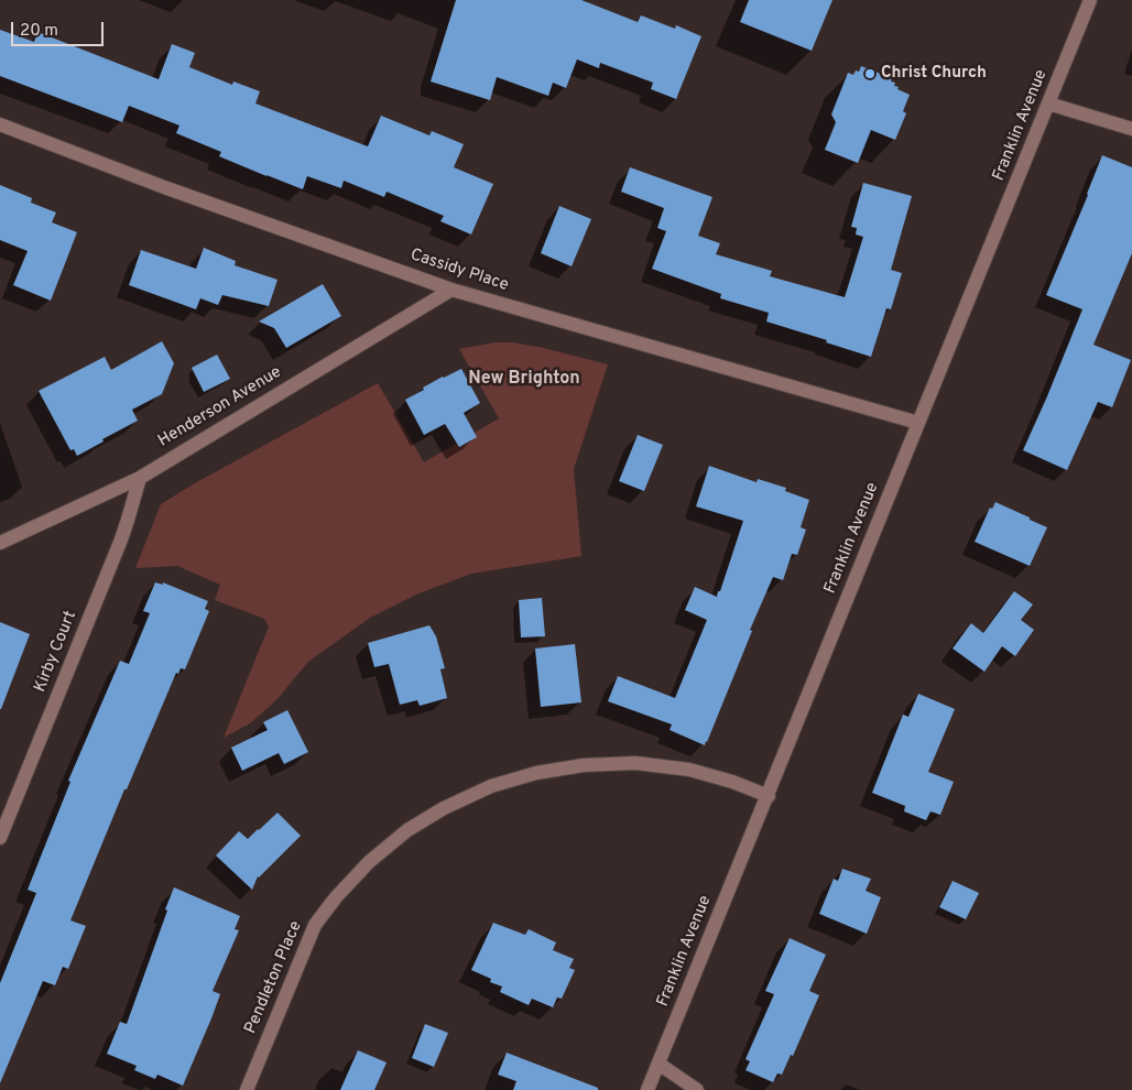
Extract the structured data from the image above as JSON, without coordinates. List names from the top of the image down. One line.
{"streets":{"street":["Franklin Avenue","Cassidy Place","Henderson Avenue","Kirby Court","Pendleton Place"]},"crossings":[["Franklin Avenue","Cassidy Place"],["Franklin Avenue","Pendleton Place"],["Cassidy Place","Henderson Avenue"],["Henderson Avenue","Kirby Court"]],"districts":["New Brighton"],"places":["Christ Church"],"scale_bar":"20 m"}
